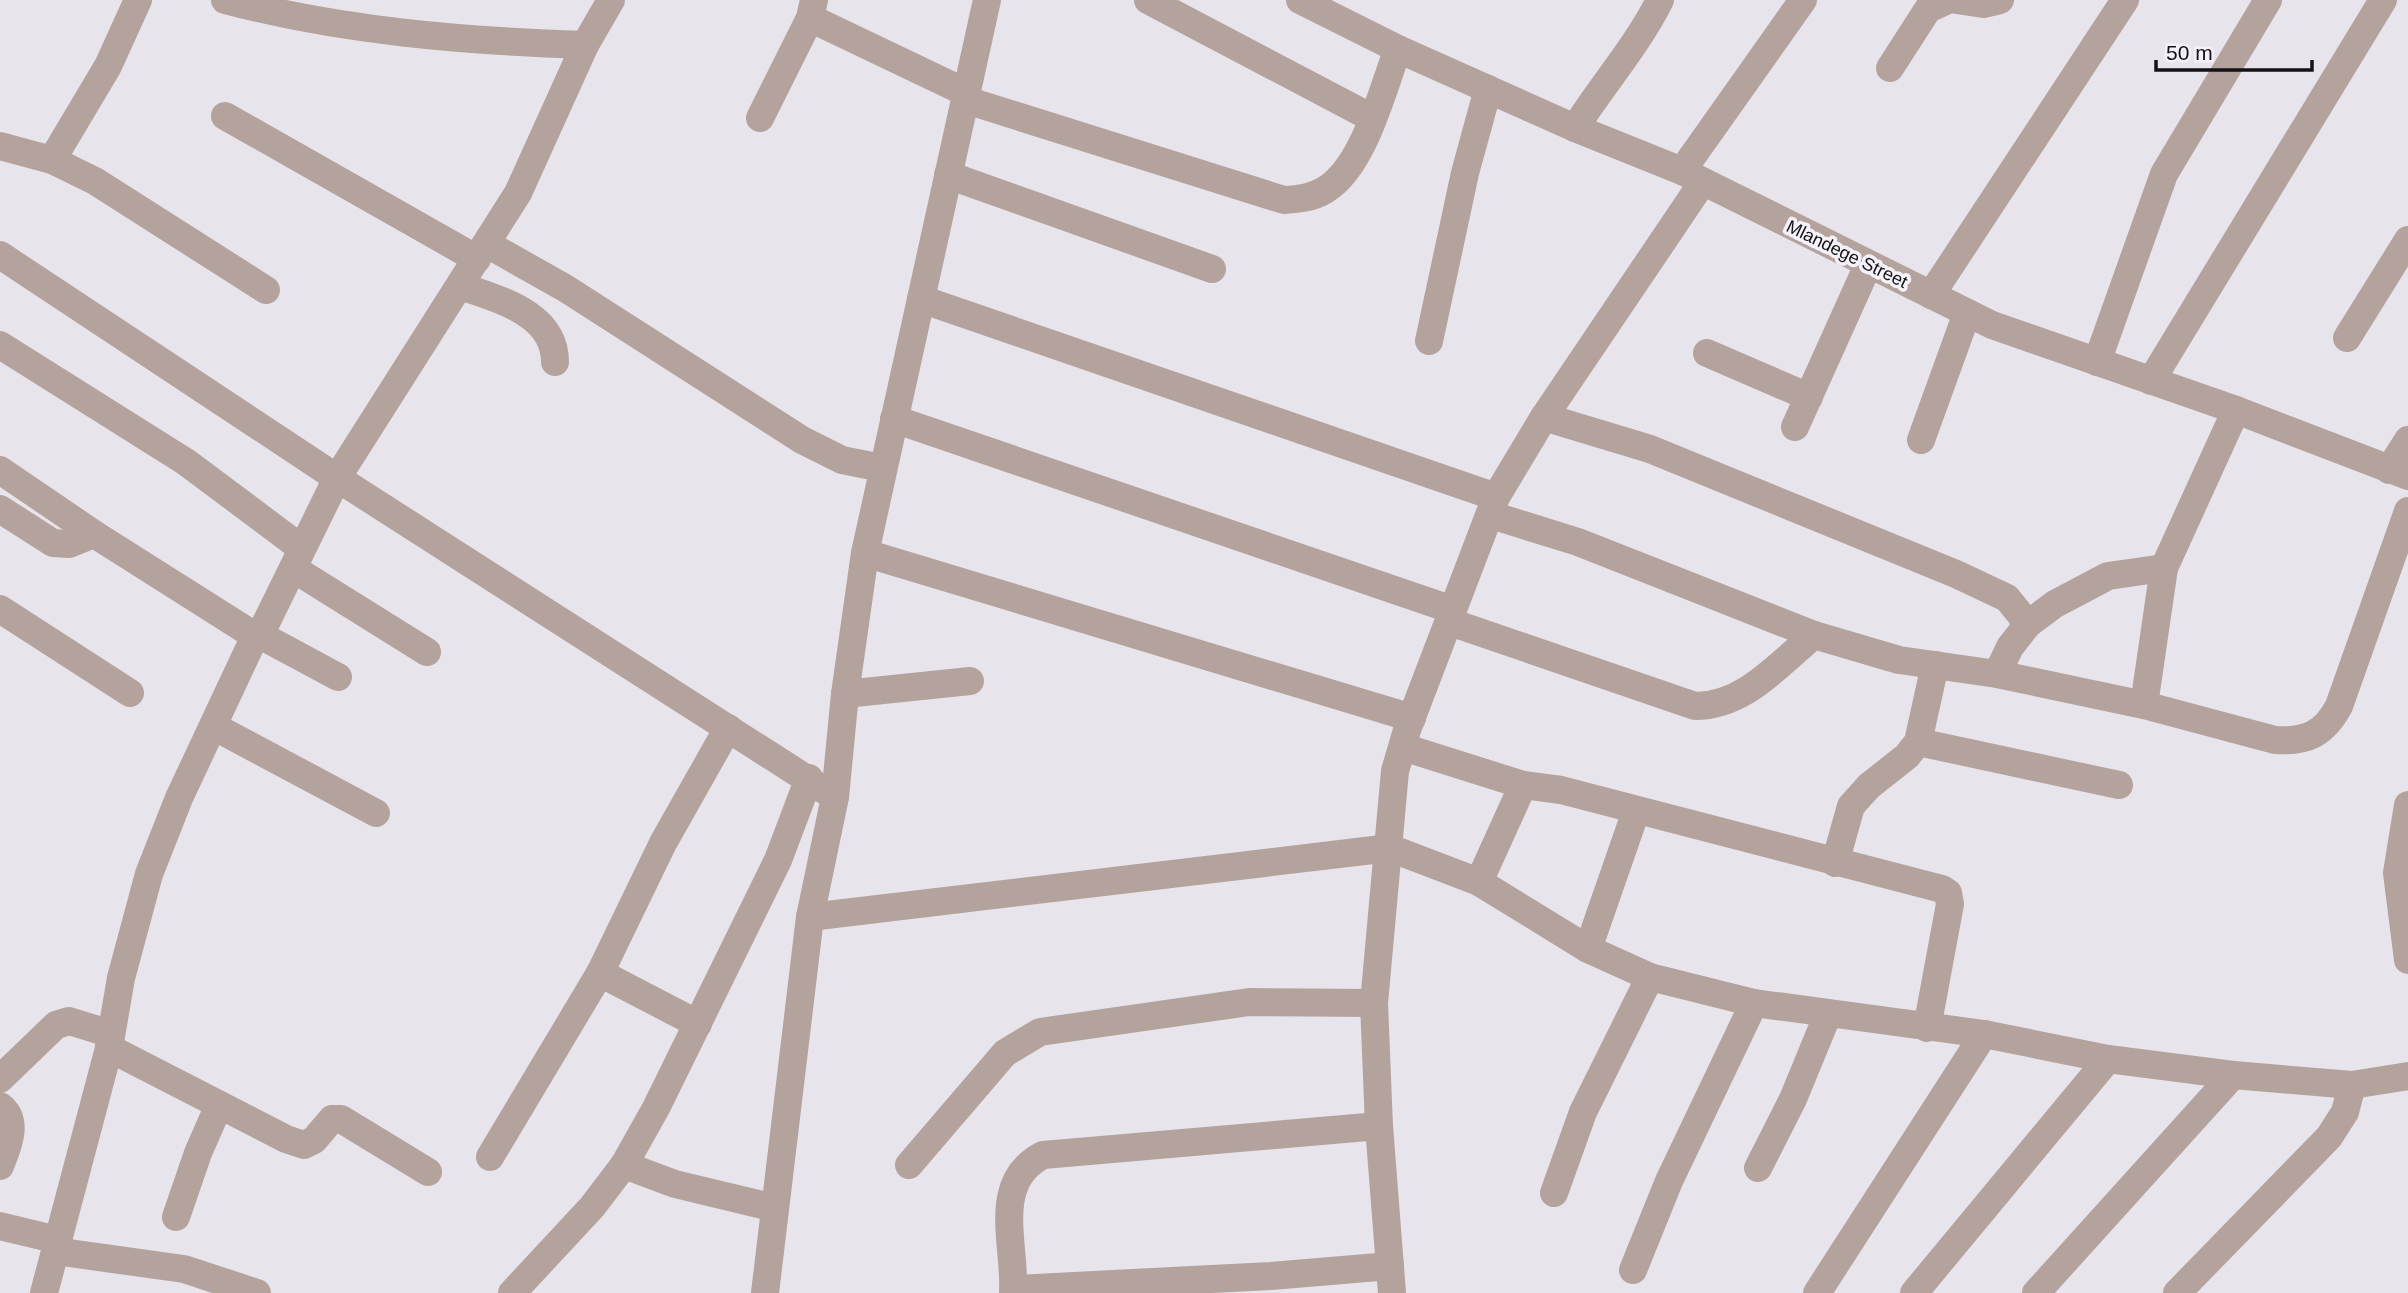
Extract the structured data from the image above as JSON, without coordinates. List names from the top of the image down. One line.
{"streets":{"street":["Mlandege Street"]},"scale_bar":"50 m"}
